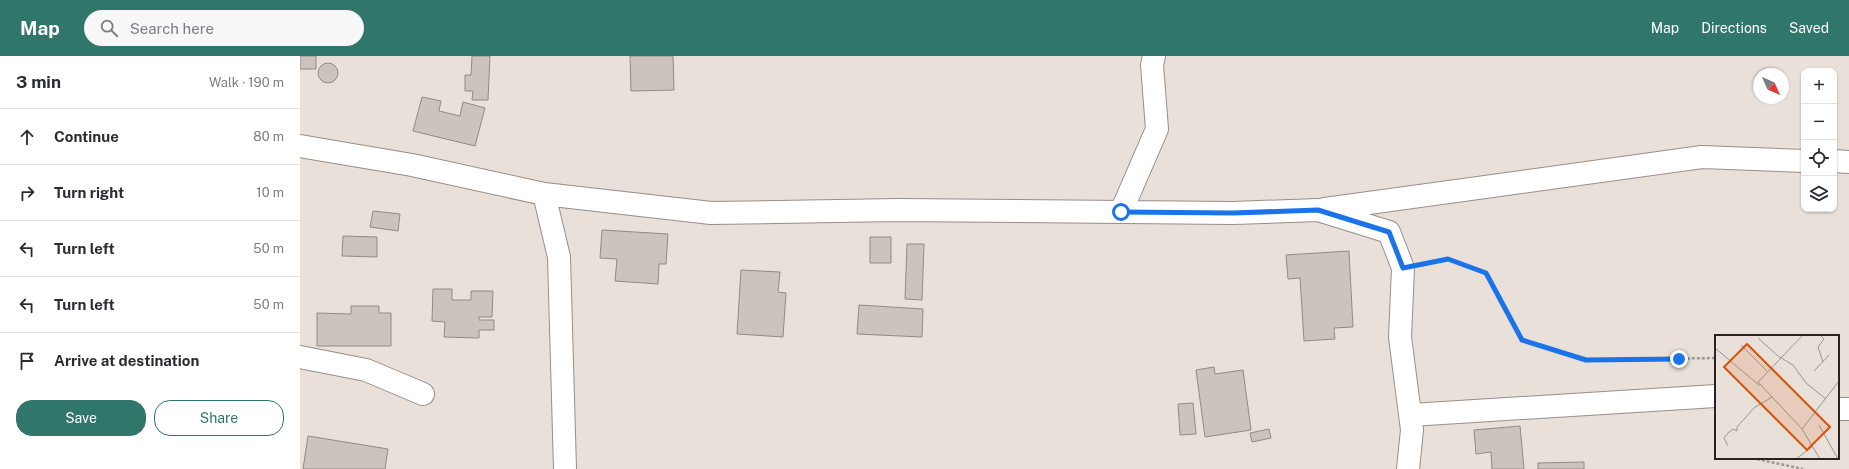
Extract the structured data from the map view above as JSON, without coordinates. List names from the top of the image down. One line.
{"north":"bottom right","page":{"header":"Map","search":"Search here","nav":["Map","Directions","Saved"],"heading":["3 min","Walk · 190 m"],"map_buttons":["+","−"],"list":[["Continue","80 m"],["Turn right","10 m"],["Turn left","50 m"],["Turn left","50 m"],"Arrive at destination"],"buttons":["Save","Share"]}}
